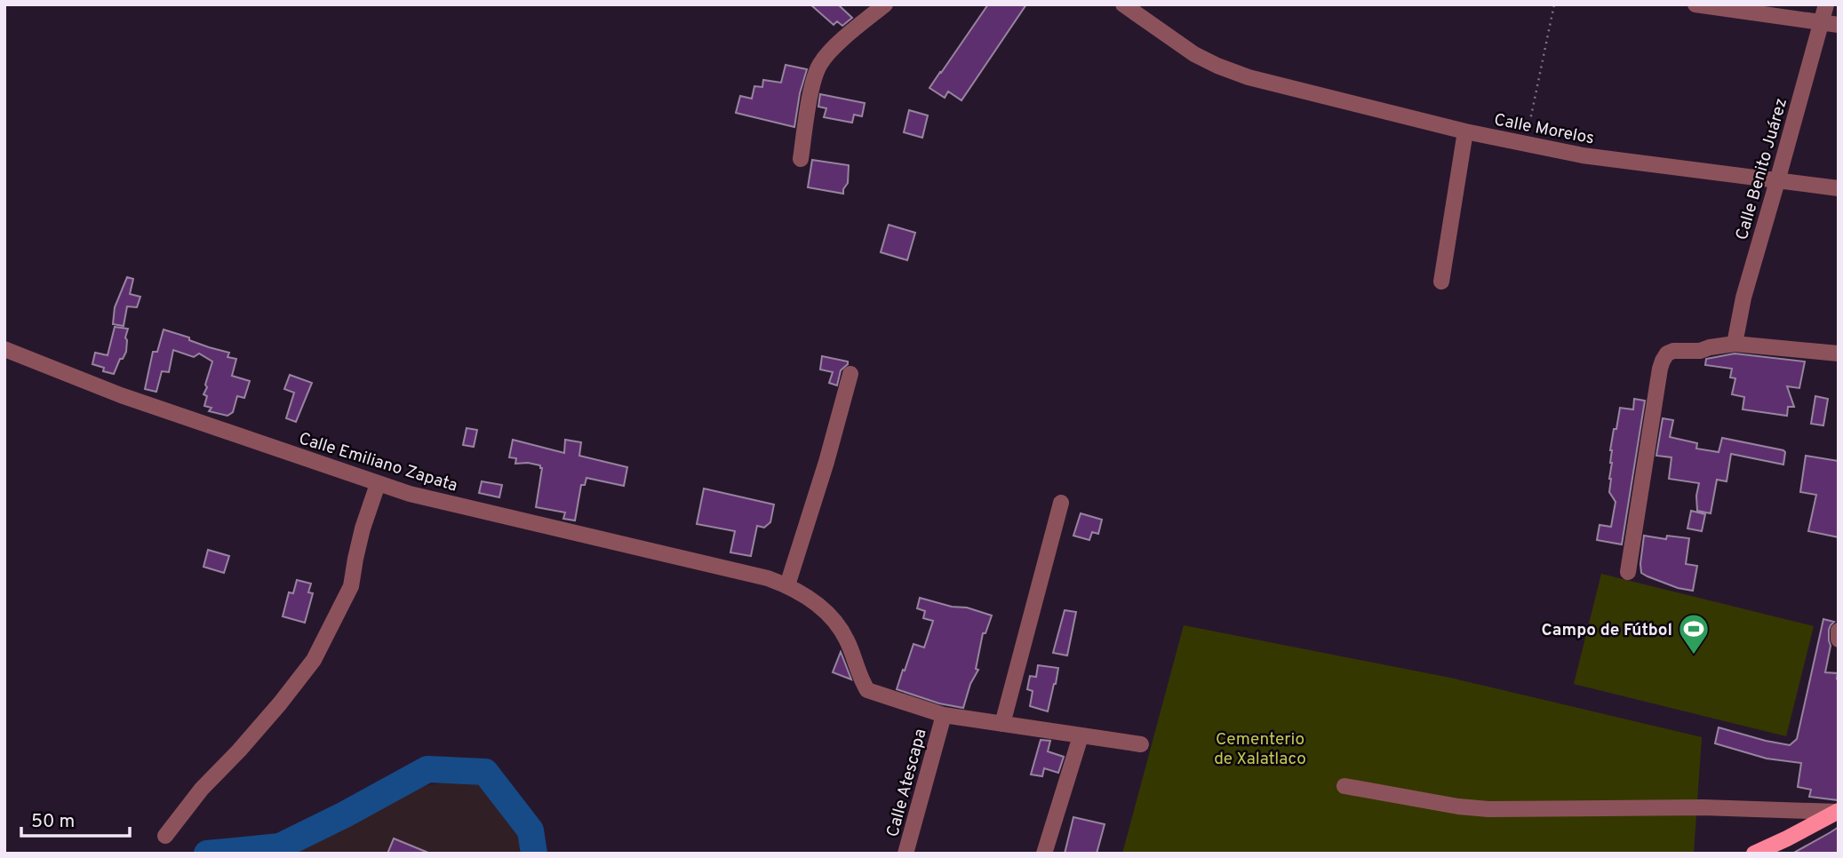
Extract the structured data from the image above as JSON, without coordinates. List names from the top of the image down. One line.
{"streets":{"street":["Calle Morelos","Calle Benito Juárez","Calle Emiliano Zapata","Calle Atescapa"]},"crossings":[["Calle Morelos","Calle Benito Juárez"],["Calle Emiliano Zapata","Calle Atescapa"]],"parks":["Cementerio de Xalatlaco"],"places":{"sports":["Campo de Fútbol"]},"scale_bar":"50 m"}
